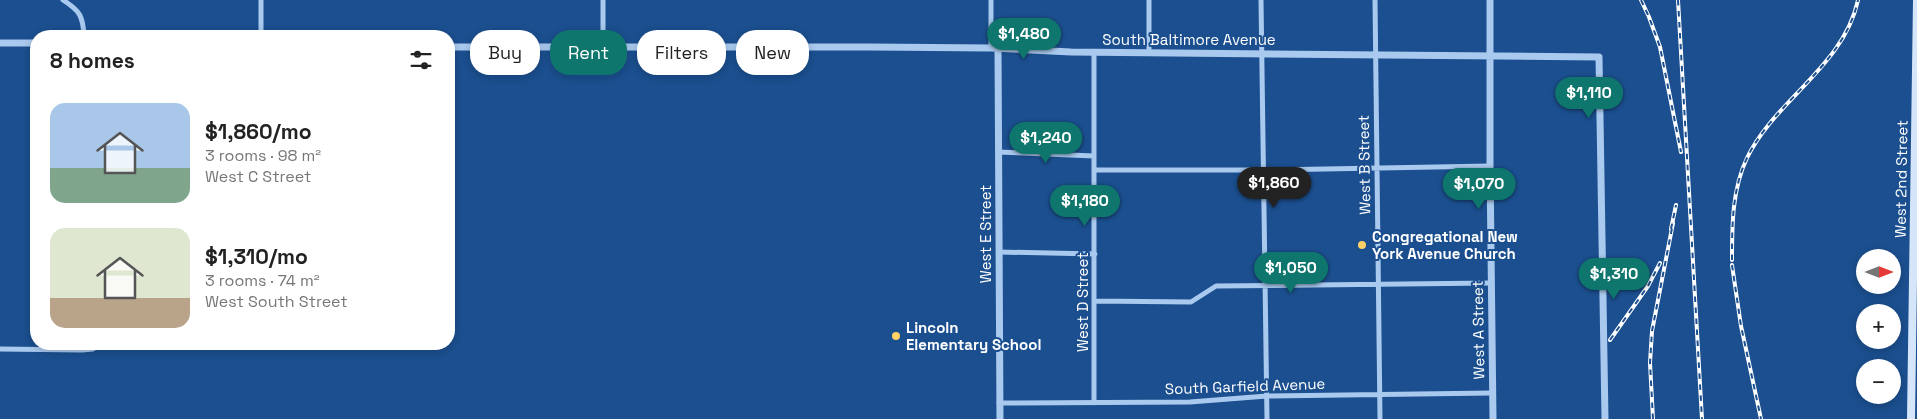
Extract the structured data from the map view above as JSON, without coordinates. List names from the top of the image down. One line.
{"streets":{"main road":["West 2nd Street"],"street":["South Baltimore Avenue","West B Street","West E Street","West D Street","West A Street","South Garfield Avenue"]},"crossings":[["South Baltimore Avenue","West B Street"],["South Baltimore Avenue","West E Street"],["South Baltimore Avenue","West D Street"],["South Baltimore Avenue","West A Street"],["West B Street","South Garfield Avenue"],["West E Street","South Garfield Avenue"],["West D Street","South Garfield Avenue"],["West A Street","South Garfield Avenue"]],"places":["Congregational New York Avenue Church","Lincoln Elementary School"],"north":"right","page":{"price":["$1,480","$1,110","$1,240","$1,860","$1,070","$1,180","$1,050","$1,310"],"chip":["Buy","Rent","Filters","New"],"heading":"8 homes","list":[{"name":"$1,860/mo","note":"3 rooms · 98 m² · West C Street"},{"name":"$1,310/mo","note":"3 rooms · 74 m² · West South Street"}],"map_buttons":["+","−"]}}
